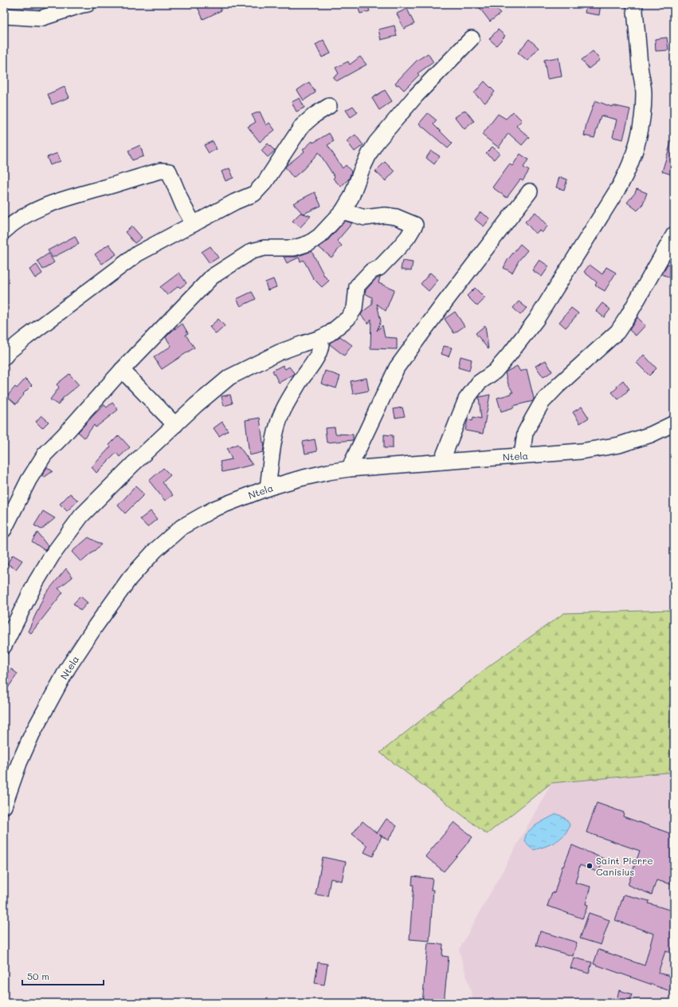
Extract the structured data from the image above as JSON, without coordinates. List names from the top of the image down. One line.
{"streets":{"street":["Ntela"]},"places":["Saint Pierre Canisius"],"scale_bar":"50 m"}
